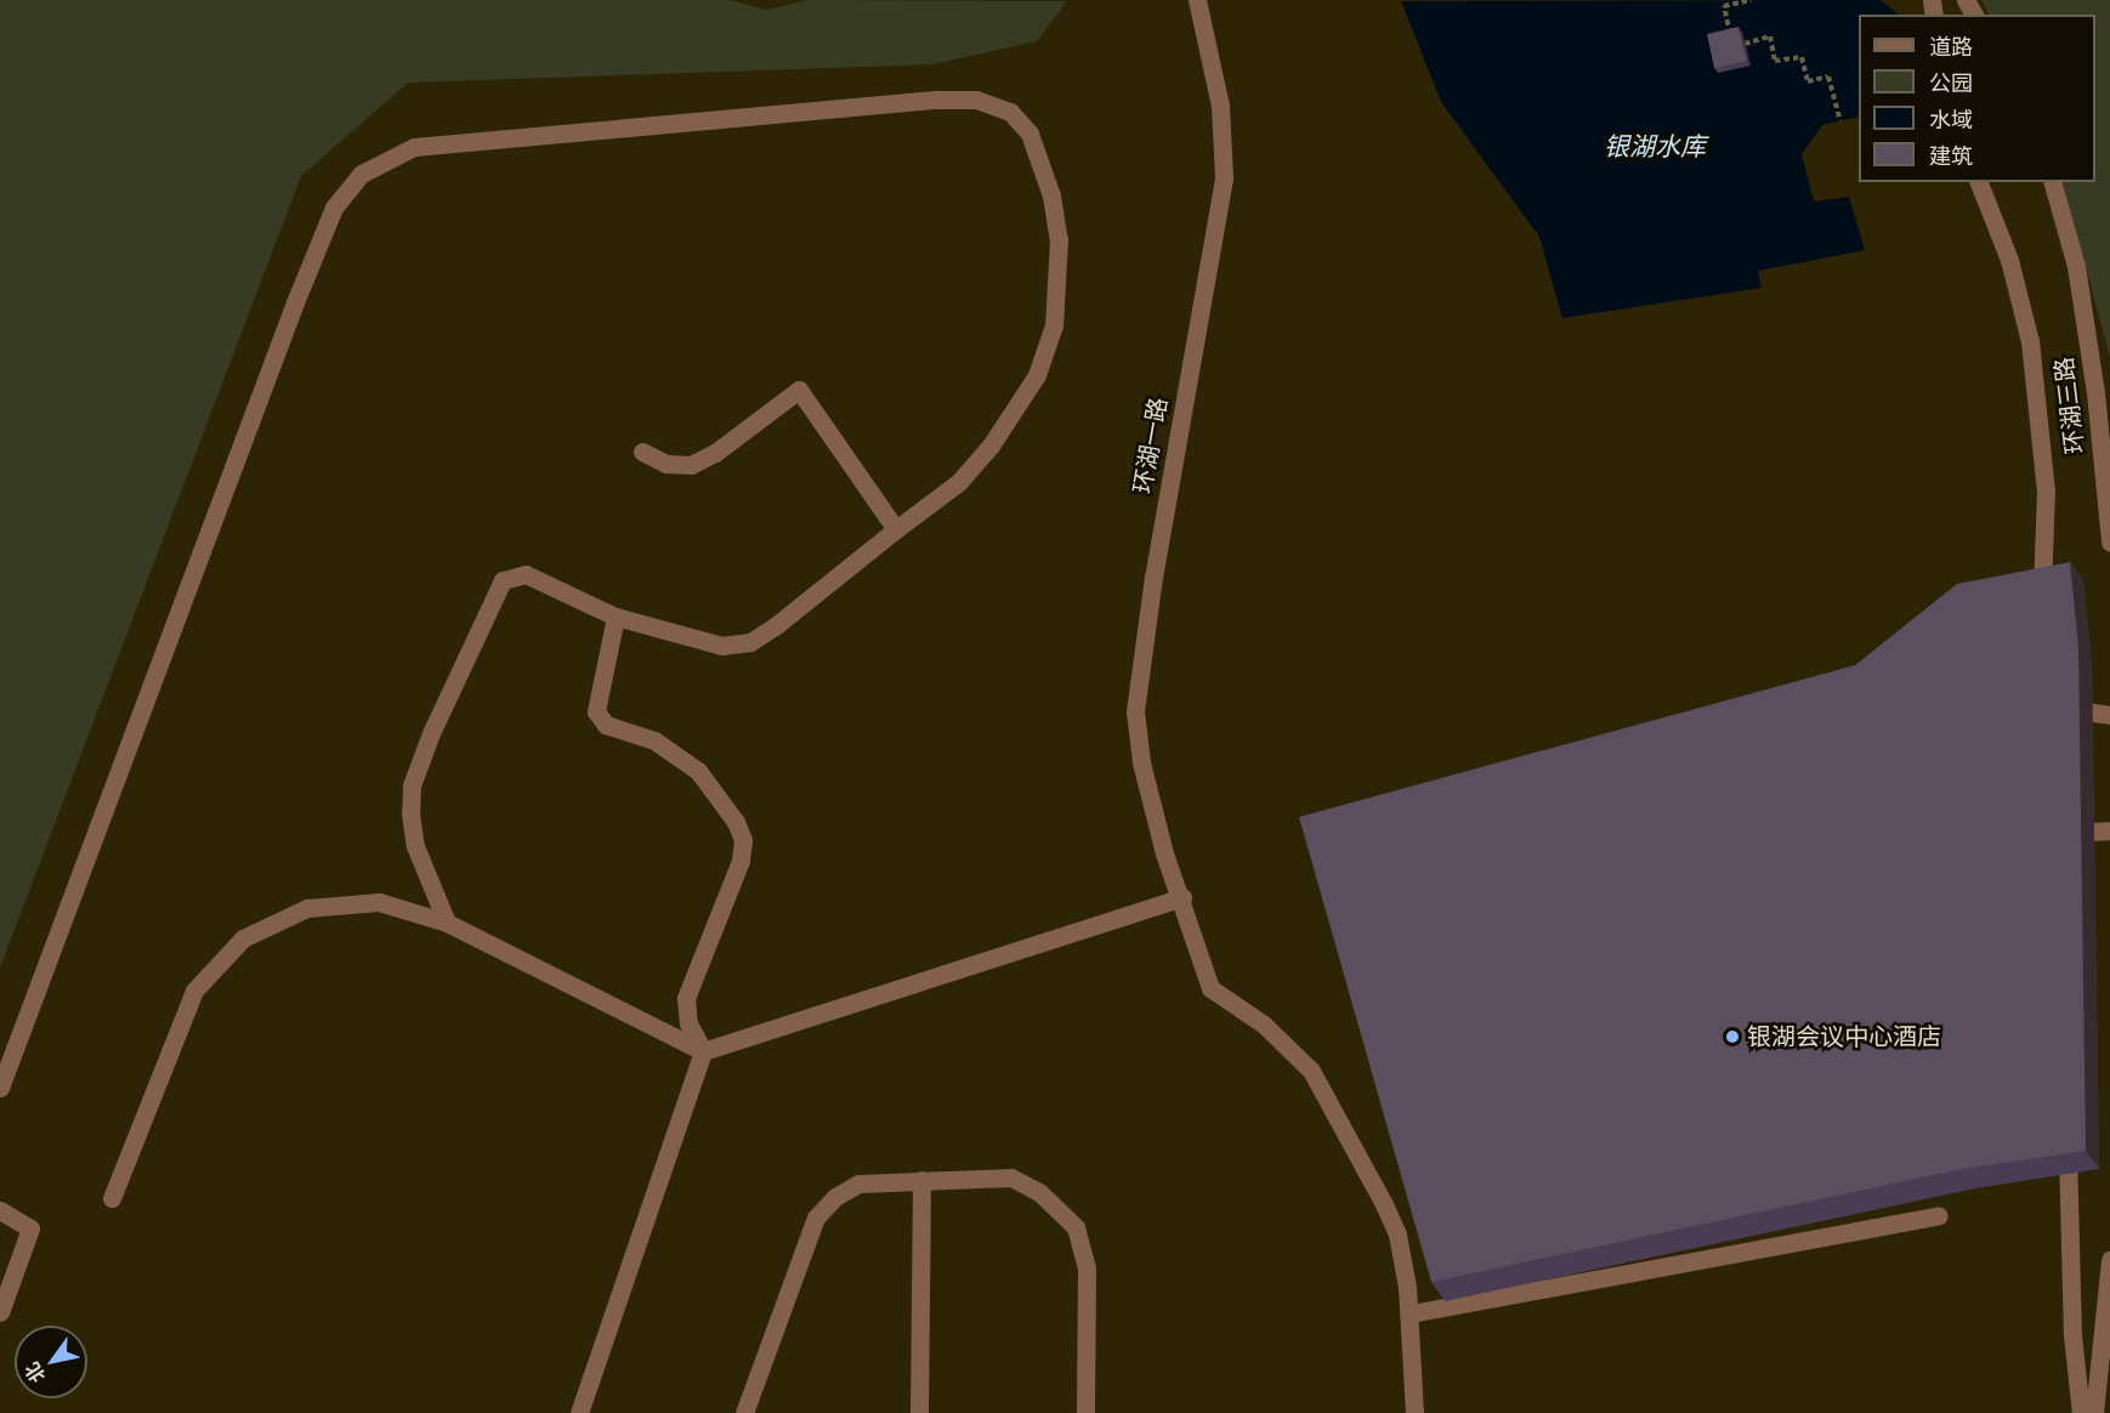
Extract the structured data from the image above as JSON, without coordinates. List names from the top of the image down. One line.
{"streets":{"street":["环湖三路","环湖一路"]},"water":["银湖水库"],"places":["银湖会议中心酒店"],"legend":["道路","公园","水域","建筑"],"north":"bottom left"}
